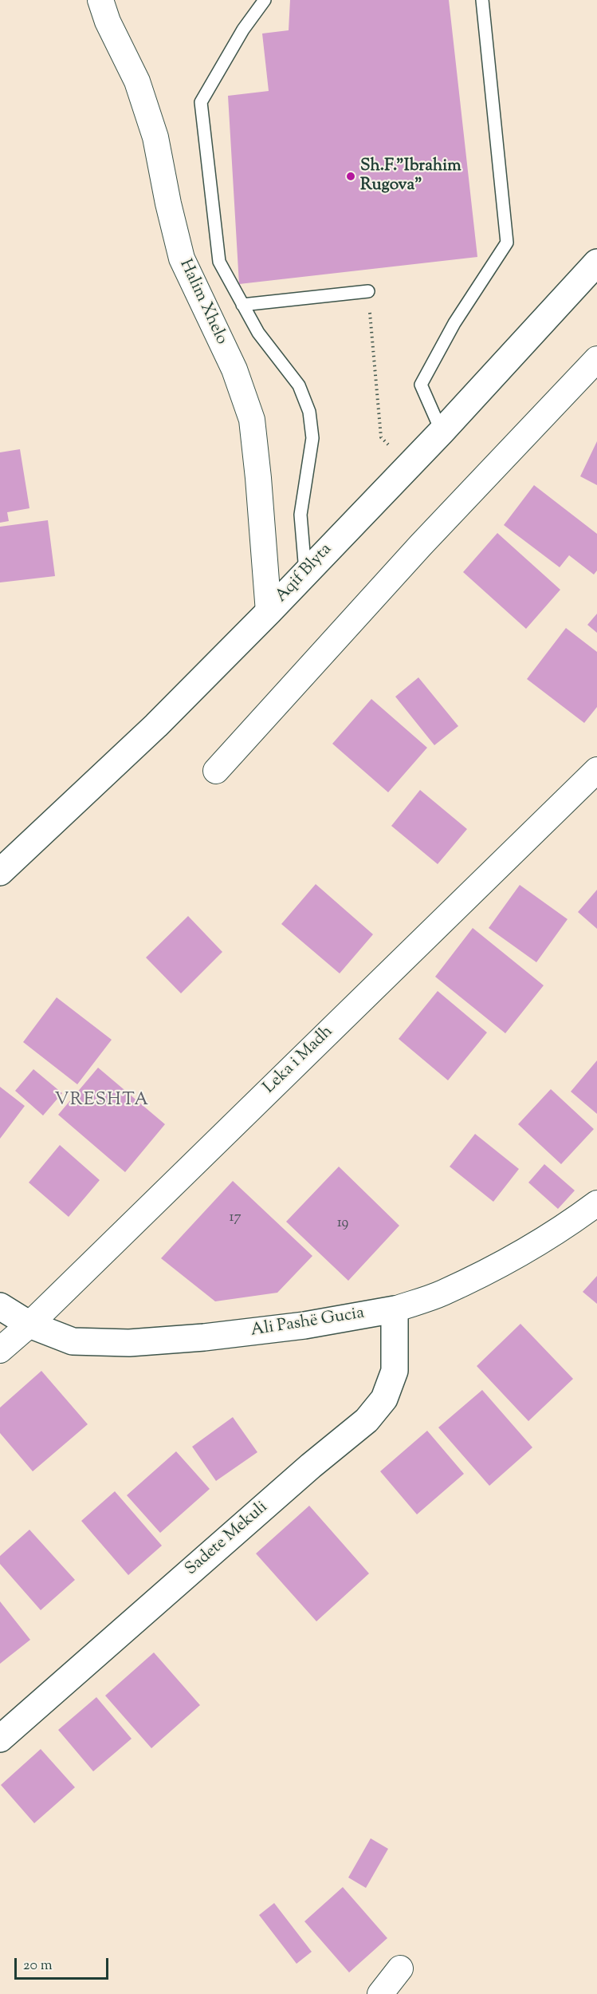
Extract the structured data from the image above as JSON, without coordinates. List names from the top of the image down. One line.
{"streets":{"street":["Halim Xhelo","Aqif Blyta","Leka i Madh","Ali Pashë Gucia","Sadete Mekuli"]},"crossings":[["Halim Xhelo","Aqif Blyta"],["Leka i Madh","Ali Pashë Gucia"],["Ali Pashë Gucia","Sadete Mekuli"]],"districts":["VRESHTA"],"places":["Sh.F.\"Ibrahim Rugova\""],"house_numbers":["17","19"],"scale_bar":"20 m"}
